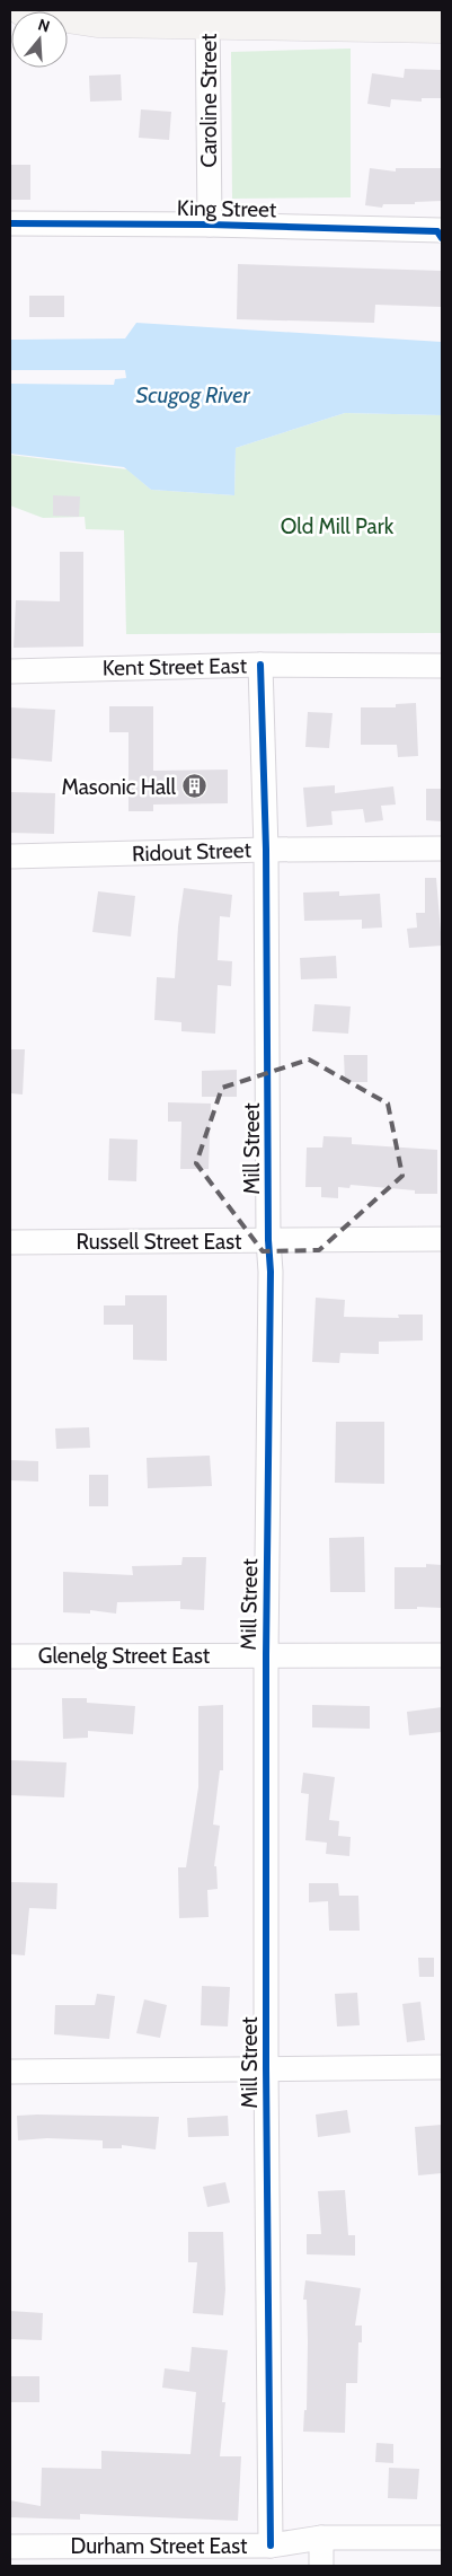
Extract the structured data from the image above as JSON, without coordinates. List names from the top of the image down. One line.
{"streets":{"street":["Caroline Street","King Street","Kent Street East","Ridout Street","Mill Street","Russell Street East","Glenelg Street East","Durham Street East"]},"crossings":[["Caroline Street","King Street"],["Kent Street East","Mill Street"],["Ridout Street","Mill Street"],["Mill Street","Russell Street East"],["Mill Street","Glenelg Street East"],["Mill Street","Durham Street East"]],"water":["Scugog River"],"parks":["Old Mill Park"],"places":{"building":["Masonic Hall"]},"north":"top"}
